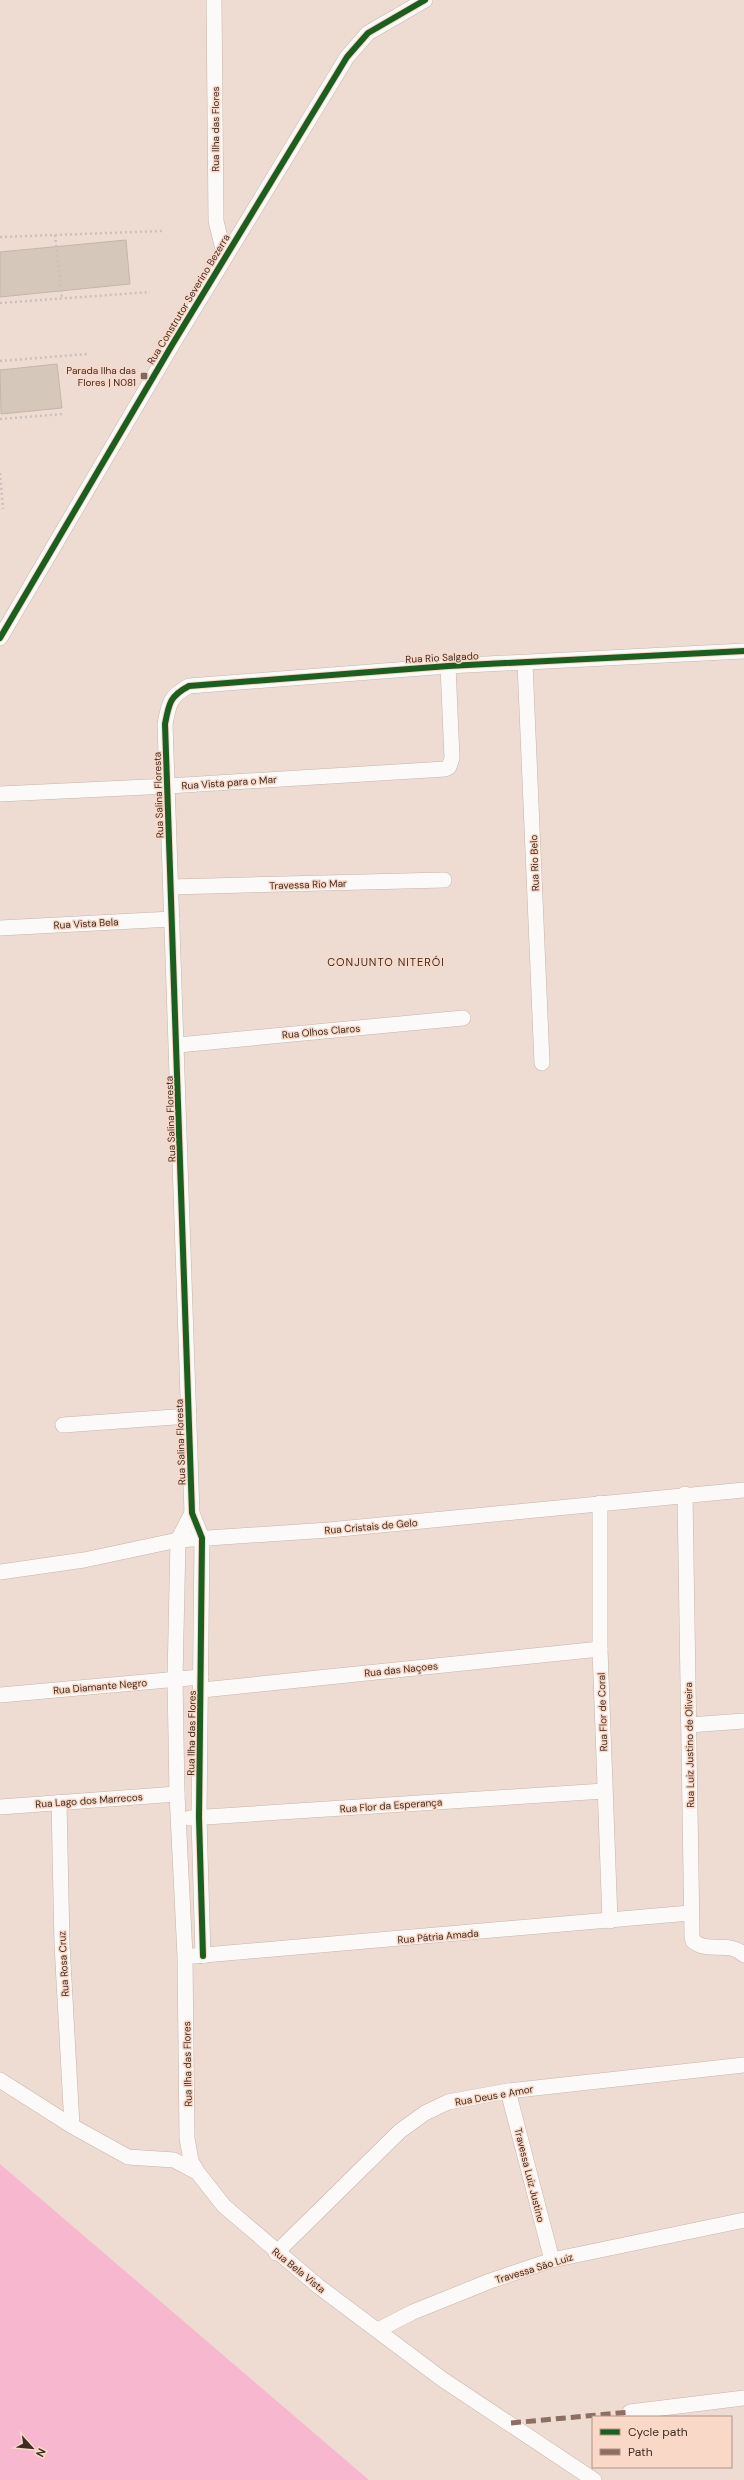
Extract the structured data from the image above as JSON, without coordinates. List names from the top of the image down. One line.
{"streets":{"street":["Rua Ilha das Flores","Rua Construtor Severino Bezerra","Rua Rio Salgado","Rua Vista para o Mar","Rua Salina Floresta","Rua Rio Belo","Travessa Rio Mar","Rua Vista Bela","Rua Olhos Claros","Rua Cristais de Gelo","Rua das Naçoes","Rua Diamante Negro","Rua Flor de Coral","Rua Luiz Justino de Oliveira","Rua Lago dos Marrecos","Rua Flor da Esperança","Rua Pátria Amada","Rua Rosa Cruz","Rua Deus e Amor","Travessa Luiz Justino","Travessa São Luiz","Rua Bela Vista"]},"crossings":[["Rua Ilha das Flores","Rua Construtor Severino Bezerra"],["Rua Ilha das Flores","Rua Salina Floresta"],["Rua Ilha das Flores","Rua Cristais de Gelo"],["Rua Ilha das Flores","Rua das Naçoes"],["Rua Ilha das Flores","Rua Diamante Negro"],["Rua Ilha das Flores","Rua Lago dos Marrecos"],["Rua Ilha das Flores","Rua Flor da Esperança"],["Rua Ilha das Flores","Rua Pátria Amada"],["Rua Ilha das Flores","Rua Bela Vista"],["Rua Rio Salgado","Rua Vista para o Mar"],["Rua Rio Salgado","Rua Salina Floresta"],["Rua Rio Salgado","Rua Rio Belo"],["Rua Vista para o Mar","Rua Salina Floresta"],["Rua Salina Floresta","Travessa Rio Mar"],["Rua Salina Floresta","Rua Vista Bela"],["Rua Salina Floresta","Rua Olhos Claros"],["Rua Cristais de Gelo","Rua Flor de Coral"],["Rua Cristais de Gelo","Rua Luiz Justino de Oliveira"],["Rua das Naçoes","Rua Diamante Negro"],["Rua das Naçoes","Rua Flor de Coral"],["Rua Flor de Coral","Rua Flor da Esperança"],["Rua Flor de Coral","Rua Pátria Amada"],["Rua Luiz Justino de Oliveira","Rua Pátria Amada"],["Rua Lago dos Marrecos","Rua Rosa Cruz"],["Rua Rosa Cruz","Rua Bela Vista"],["Rua Deus e Amor","Travessa Luiz Justino"],["Rua Deus e Amor","Rua Bela Vista"],["Travessa Luiz Justino","Travessa São Luiz"],["Travessa São Luiz","Rua Bela Vista"]],"districts":["CONJUNTO NITERÓI"],"places":{"transit":["Parada Ilha das Flores | N081"]},"legend":["Cycle path","Path"],"north":"bottom right"}
